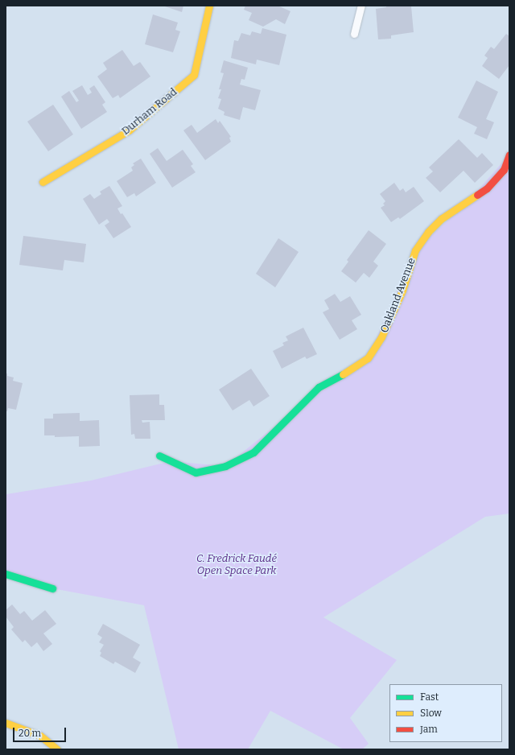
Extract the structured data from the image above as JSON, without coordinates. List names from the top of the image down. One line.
{"streets":{"street":["Durham Road","Oakland Avenue"]},"parks":["C. Fredrick Faudé Open Space Park"],"legend":["Fast","Slow","Jam"],"scale_bar":"20 m"}
